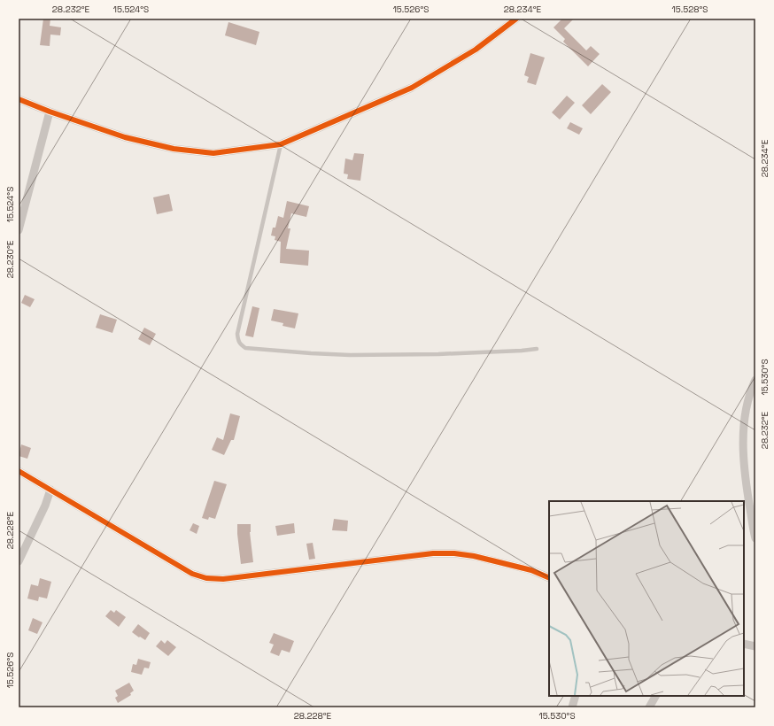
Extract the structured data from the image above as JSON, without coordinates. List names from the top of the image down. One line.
{"coordinates":["28.232°E","15.524°S","15.526°S","28.234°E","15.528°S","28.230°E","15.530°S","28.228°E"]}
